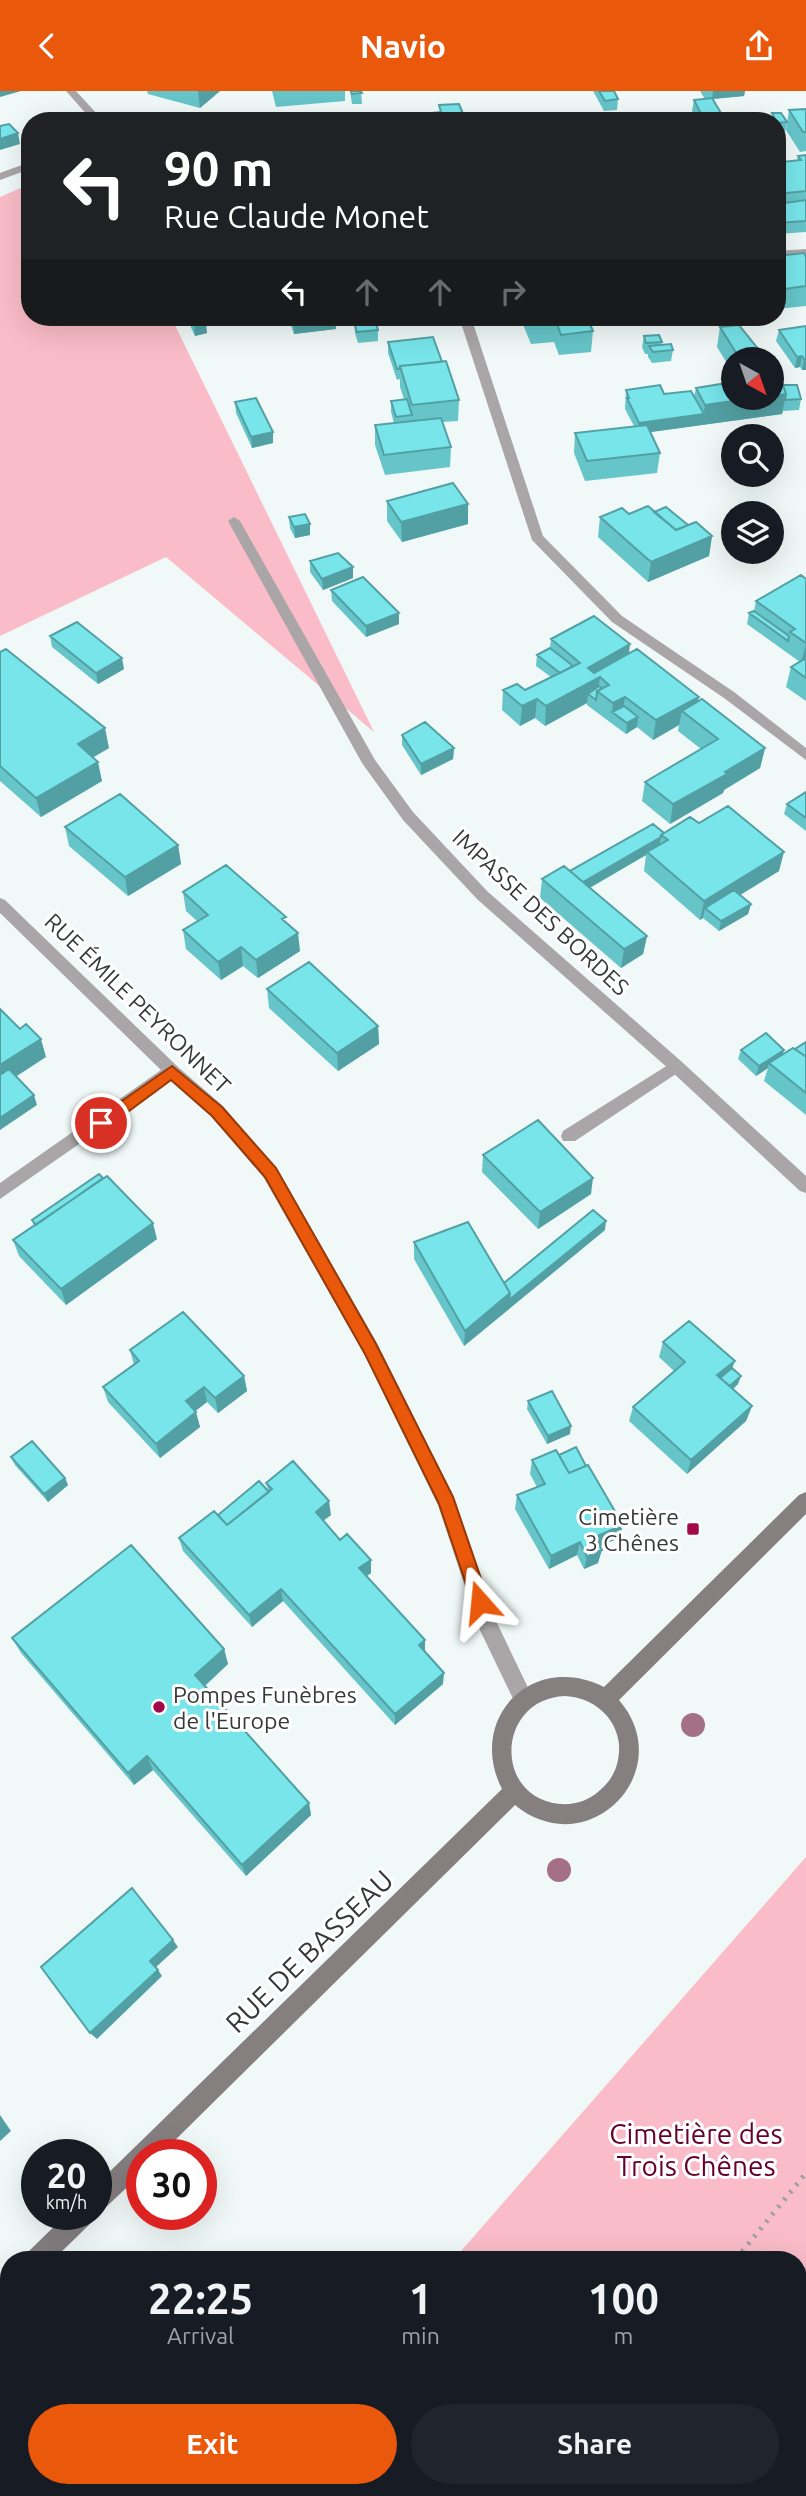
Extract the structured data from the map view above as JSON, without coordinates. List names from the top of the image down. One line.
{"streets":{"street":["IMPASSE DES BORDES","RUE ÉMILE PEYRONNET","RUE DE BASSEAU"]},"crossings":[["RUE ÉMILE PEYRONNET","RUE DE BASSEAU"]],"parks":["Cimetière des Trois Chênes"],"places":{"transit":["Cimetière 3 Chênes"],"other":["Pompes Funèbres de l'Europe"]},"north":"bottom right","page":{"header":"Navio","turn":["90 m","Rue Claude Monet"],"speed":"20 km/h","limit":"30","eta":["22:25","Arrival","1","min","100","m"],"buttons":["Exit","Share"]}}
